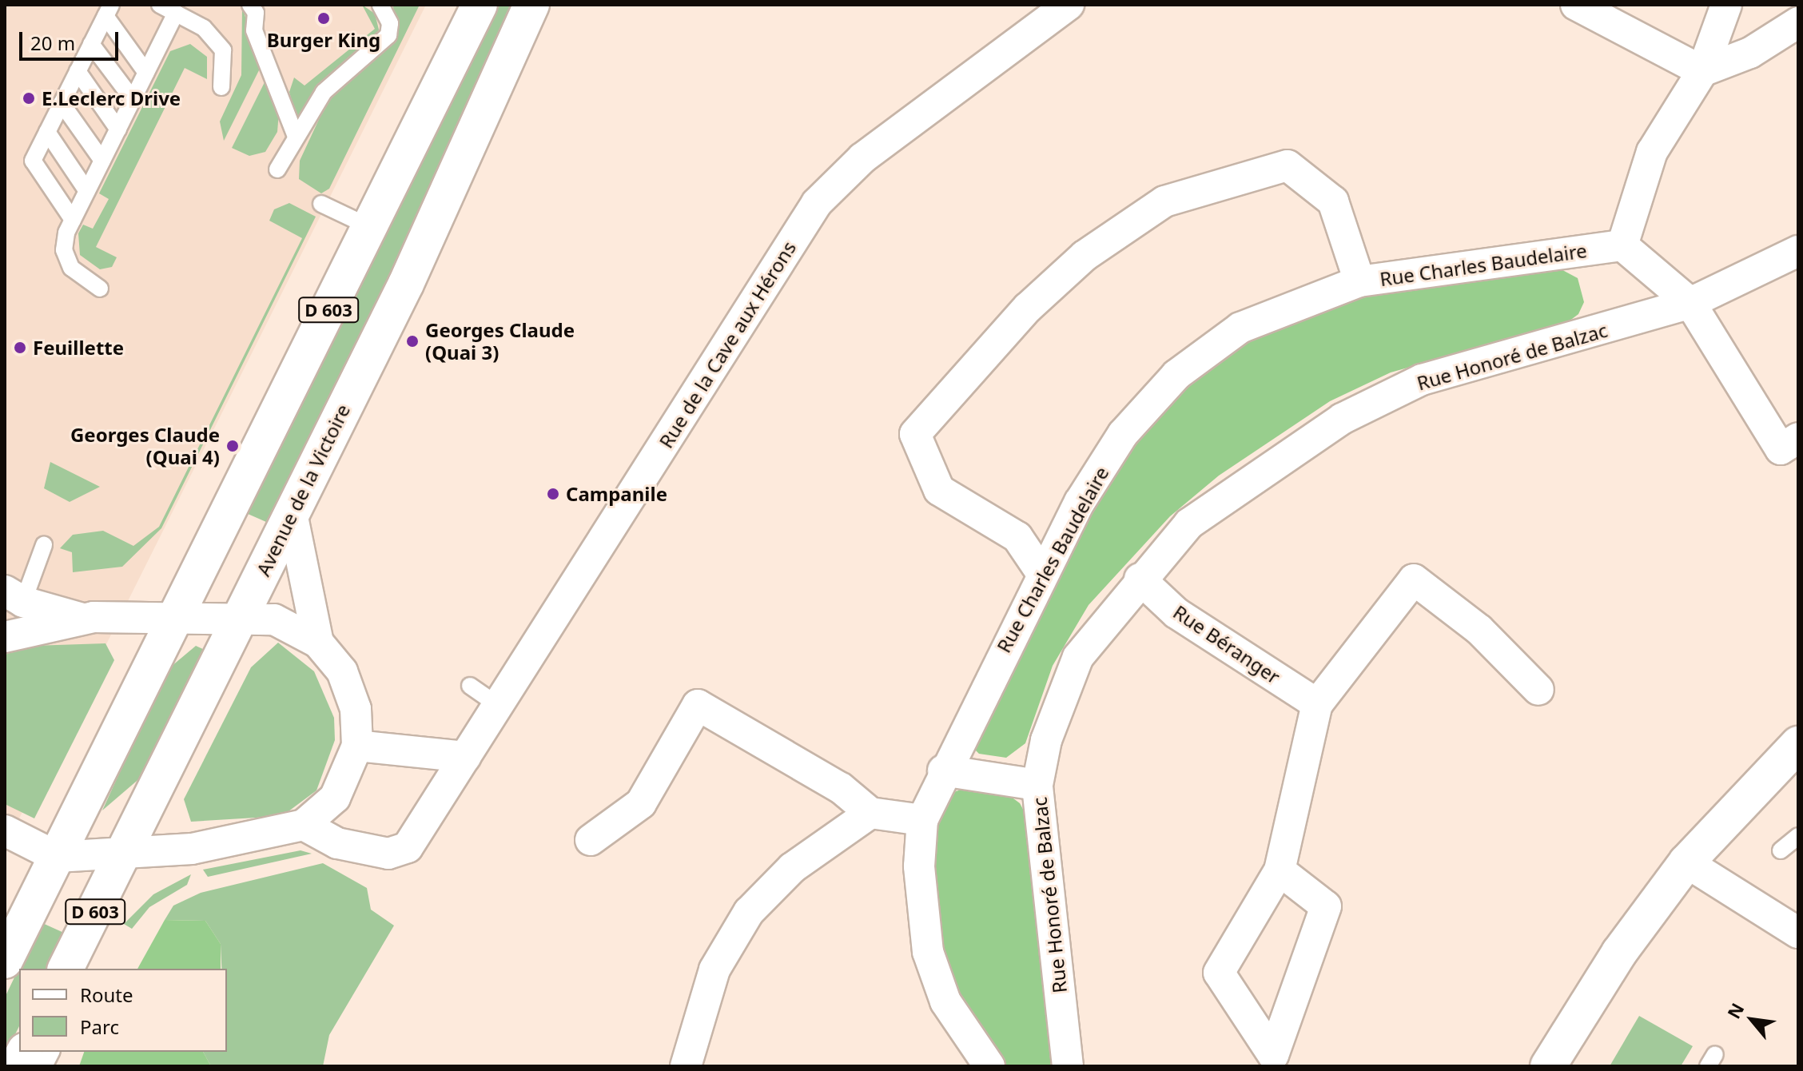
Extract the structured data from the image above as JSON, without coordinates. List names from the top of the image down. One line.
{"streets":{"main road":["D 603","Avenue de la Victoire"],"street":["Rue Charles Baudelaire","Rue de la Cave aux Hérons","Rue Honoré de Balzac","Rue Béranger"]},"crossings":[["Rue Honoré de Balzac","Rue Béranger"]],"places":["Burger King","E.Leclerc Drive","Georges Claude (Quai 3)","Feuillette","Georges Claude (Quai 4)","Campanile"],"legend":["Route","Parc"],"scale_bar":"20 m","north":"top left"}
